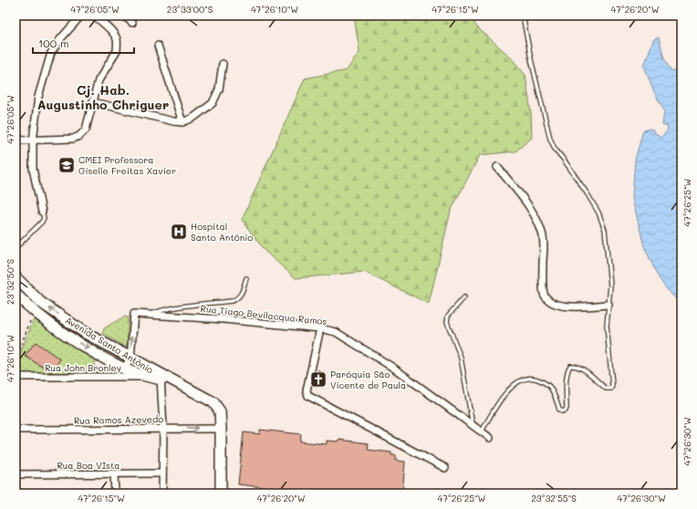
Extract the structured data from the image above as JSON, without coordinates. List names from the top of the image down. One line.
{"streets":{"main road":["Avenida Santo Antônio"],"street":["Rua Tiago Bevilacqua Ramos","Rua John Bronley","Rua Ramos Azevedo","Rua Boa VIsta"]},"crossings":[["Rua Tiago Bevilacqua Ramos","Avenida Santo Antônio"],["Avenida Santo Antônio","Rua John Bronley"],["Avenida Santo Antônio","Rua Ramos Azevedo"]],"districts":["Cj. Hab. Augustinho Chriguer"],"places":{"school or university":["CMEI Professora Giselle Freitas Xavier"],"hospital":["Hospital Santo Antônio"],"church":["Paróquia São Vicente de Paula"]},"scale_bar":"100 m","coordinates":["47°26'05\"W","23°33'00\"S","47°26'10\"W","47°26'15\"W","47°26'20\"W","47°26'25\"W","23°32'50\"S","47°26'30\"W","23°32'55\"S"]}
